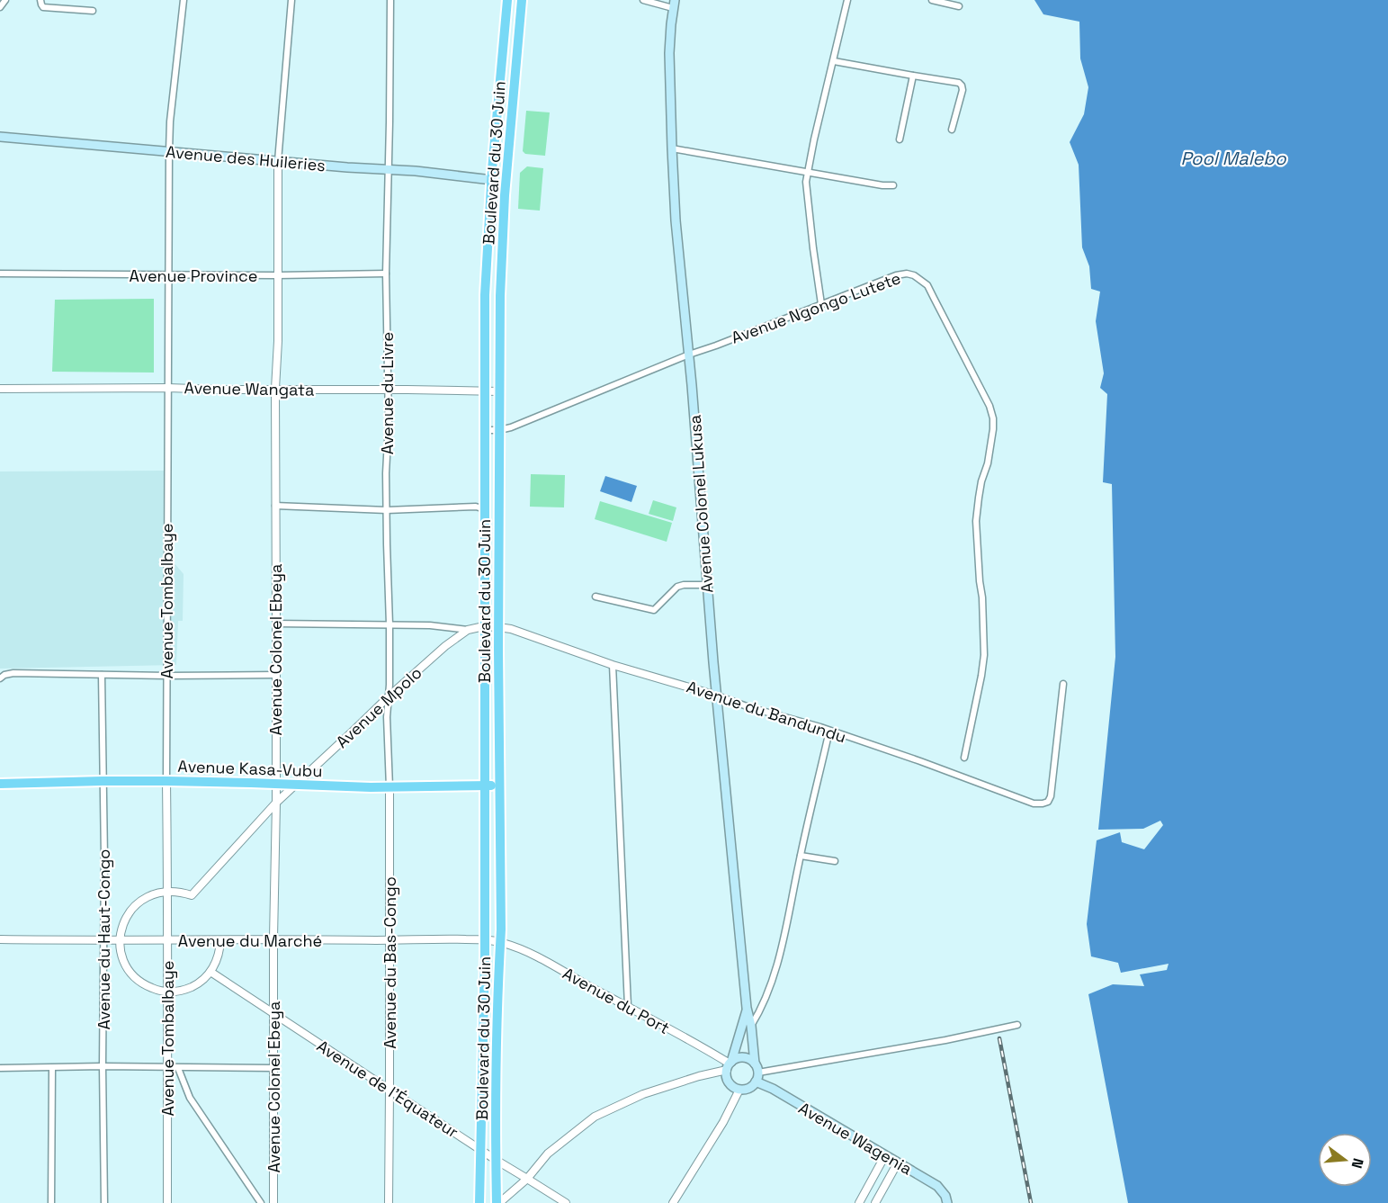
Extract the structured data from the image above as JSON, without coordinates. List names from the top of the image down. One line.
{"streets":{"main road":["Avenue des Huileries","Boulevard du 30 Juin","Avenue Colonel Lukusa","Avenue Kasa-Vubu","Avenue Wagenia"],"street":["Avenue Province","Avenue Ngongo Lutete","Avenue Wangata","Avenue du Livre","Avenue Tombalbaye","Avenue Colonel Ebeya","Avenue Mpolo","Avenue du Bandundu","Avenue du Haut-Congo","Avenue du Marché","Avenue du Bas-Congo","Avenue du Port","Avenue de l'Équateur"]},"crossings":[["Avenue des Huileries","Boulevard du 30 Juin"],["Avenue des Huileries","Avenue du Livre"],["Avenue des Huileries","Avenue Tombalbaye"],["Avenue des Huileries","Avenue Colonel Ebeya"],["Boulevard du 30 Juin","Avenue Ngongo Lutete"],["Boulevard du 30 Juin","Avenue Wangata"],["Boulevard du 30 Juin","Avenue Mpolo"],["Boulevard du 30 Juin","Avenue du Bandundu"],["Boulevard du 30 Juin","Avenue Kasa-Vubu"],["Boulevard du 30 Juin","Avenue du Marché"],["Boulevard du 30 Juin","Avenue du Port"],["Boulevard du 30 Juin","Avenue de l'Équateur"],["Avenue Province","Avenue du Livre"],["Avenue Province","Avenue Tombalbaye"],["Avenue Province","Avenue Colonel Ebeya"],["Avenue Ngongo Lutete","Avenue Colonel Lukusa"],["Avenue Wangata","Avenue du Livre"],["Avenue Wangata","Avenue Tombalbaye"],["Avenue Wangata","Avenue Colonel Ebeya"],["Avenue du Livre","Avenue Mpolo"],["Avenue du Livre","Avenue Kasa-Vubu"],["Avenue du Livre","Avenue du Bas-Congo"],["Avenue Colonel Lukusa","Avenue du Bandundu"],["Avenue Colonel Lukusa","Avenue du Port"],["Avenue Colonel Lukusa","Avenue Wagenia"],["Avenue Tombalbaye","Avenue Mpolo"],["Avenue Tombalbaye","Avenue Kasa-Vubu"],["Avenue Tombalbaye","Avenue du Marché"],["Avenue Colonel Ebeya","Avenue Mpolo"],["Avenue Colonel Ebeya","Avenue Kasa-Vubu"],["Avenue Colonel Ebeya","Avenue du Marché"],["Avenue Colonel Ebeya","Avenue de l'Équateur"],["Avenue Mpolo","Avenue du Bandundu"],["Avenue Mpolo","Avenue Kasa-Vubu"],["Avenue Kasa-Vubu","Avenue du Haut-Congo"],["Avenue Kasa-Vubu","Avenue du Bas-Congo"],["Avenue du Haut-Congo","Avenue du Marché"],["Avenue du Marché","Avenue du Bas-Congo"],["Avenue du Marché","Avenue du Port"],["Avenue du Bas-Congo","Avenue de l'Équateur"],["Avenue du Port","Avenue Wagenia"]],"water":["Pool Malebo"],"north":"right"}
